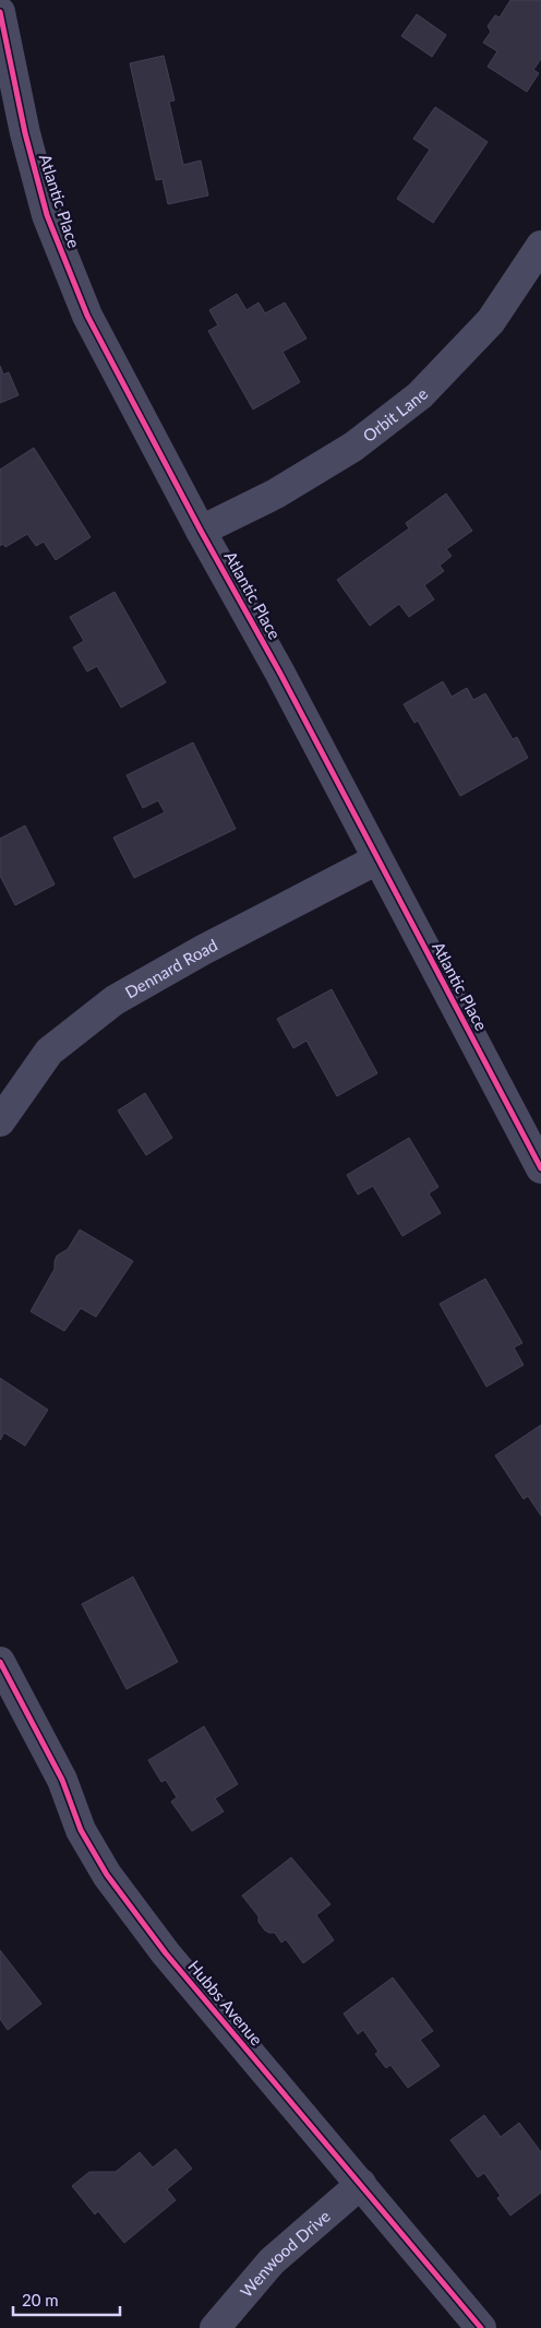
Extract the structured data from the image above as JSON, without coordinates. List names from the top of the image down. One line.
{"streets":{"street":["Atlantic Place","Orbit Lane","Dennard Road","Hubbs Avenue","Wenwood Drive"]},"crossings":[["Atlantic Place","Orbit Lane"],["Atlantic Place","Dennard Road"],["Hubbs Avenue","Wenwood Drive"]],"scale_bar":"20 m"}
